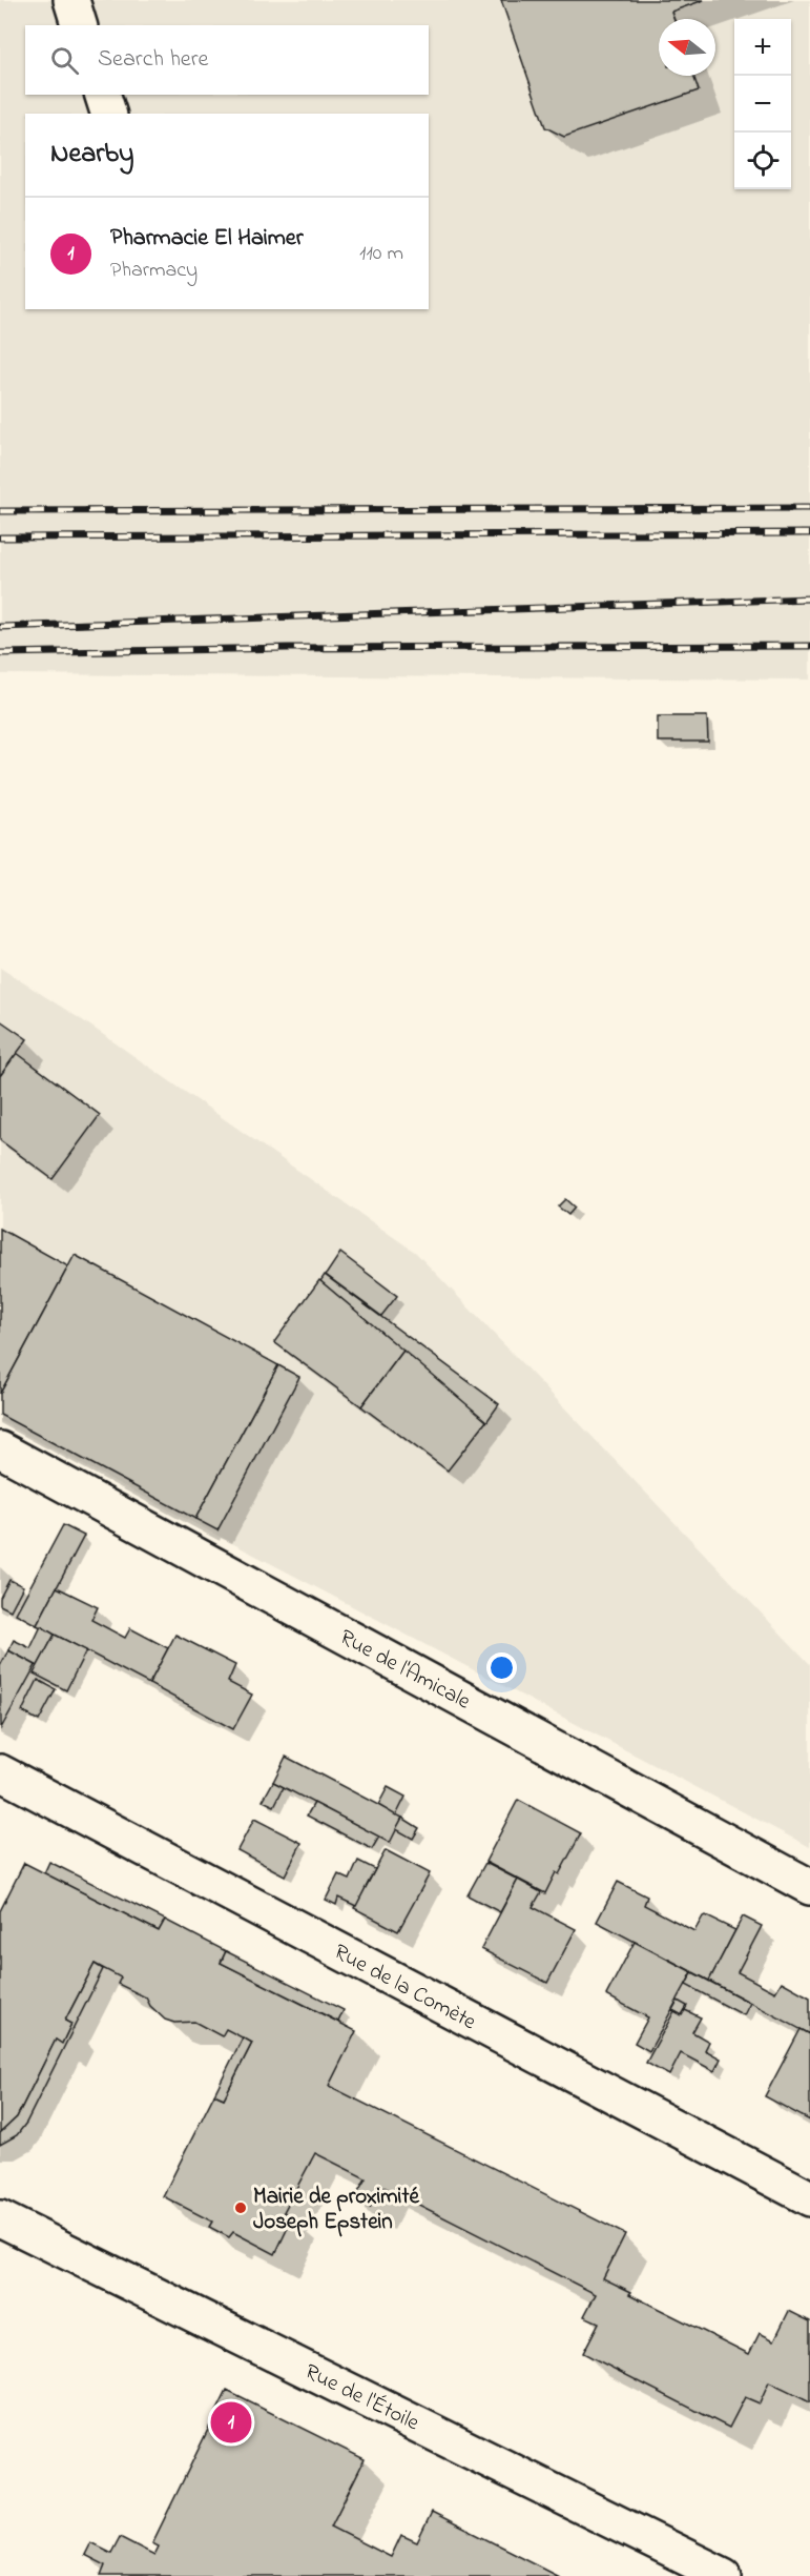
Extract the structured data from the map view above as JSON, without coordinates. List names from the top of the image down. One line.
{"streets":{"street":["Rue de l'Amicale","Rue de la Comète","Rue de l'Étoile"]},"places":["Mairie de proximité Joseph Epstein"],"north":"left","page":{"map_buttons":["+","−"],"search":"Search here","heading":"Nearby","list":[{"mark":"1","name":"Pharmacie El Haimer","note":"Pharmacy","value":"110 m"}],"pins":"1"}}
